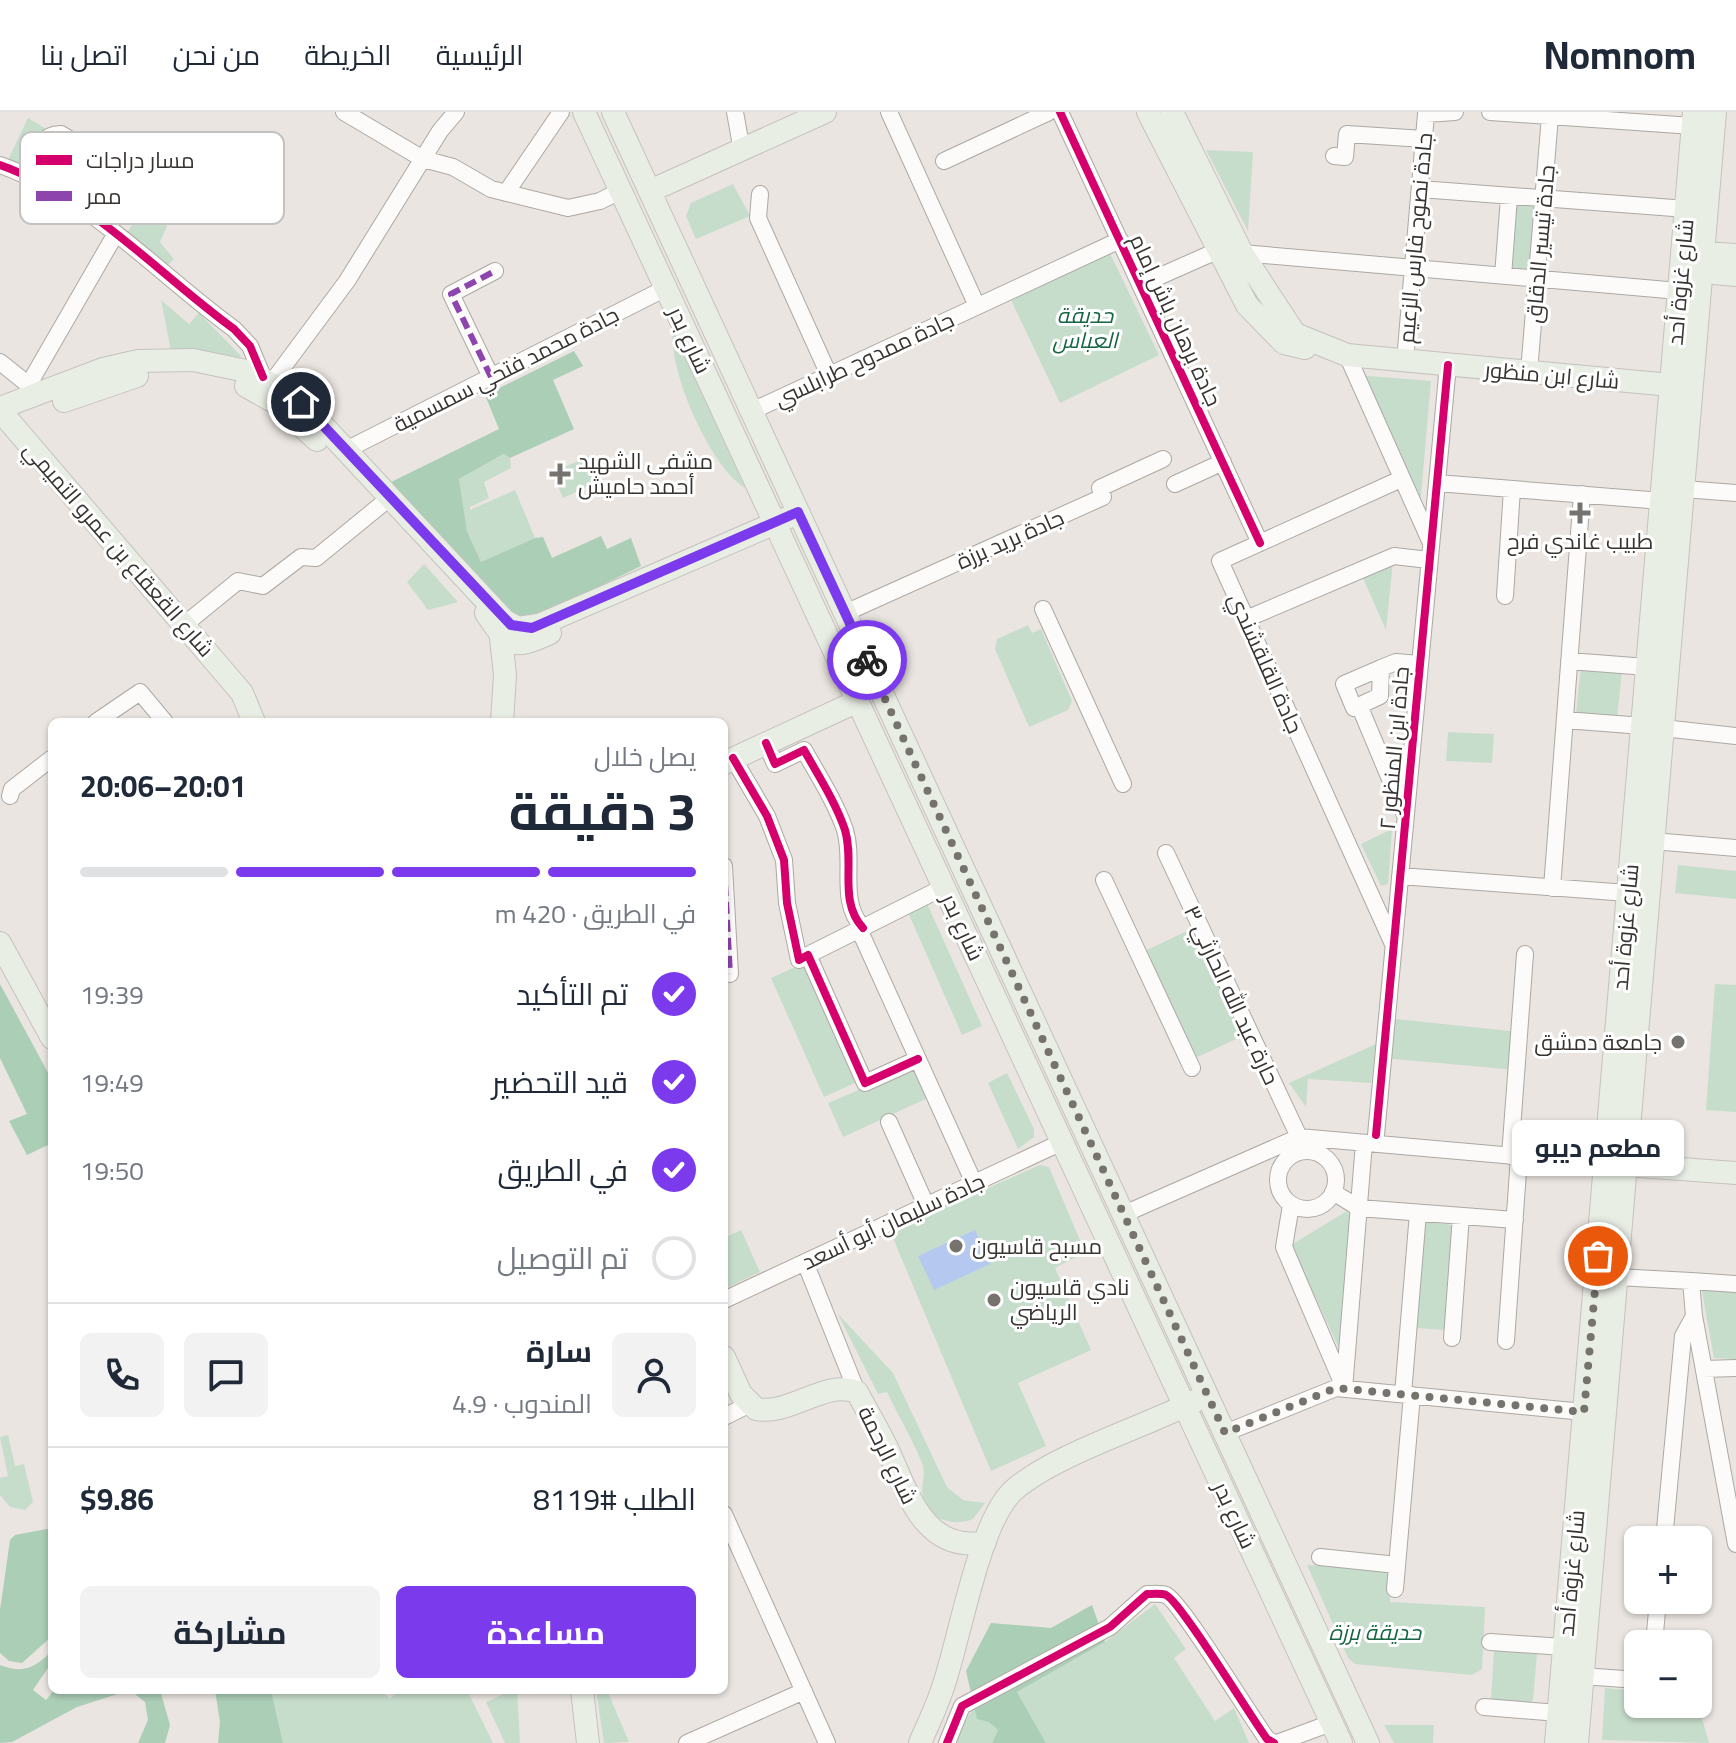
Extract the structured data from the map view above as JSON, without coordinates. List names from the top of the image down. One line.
{"streets":{"main road":["شارع غزوة أحد","شارع بدر","شارع ابن منظور","شارع القعقاع بن عمرو التميمي","شارع الرحمة"],"street":["جادة نصوح فارس الزعيم","جادة تيسير الدقاق","جادة برهان باش إمام","جادة ممدوح طرابلسي","جادة محمد فتحي سمسمية","جادة بريد برزة","جادة القلقشندي","جادة ابن المنظور ٢","حارة عبد الله الحارثي ٣","جادة سليمان أبو أسعد"]},"crossings":[["جادة نصوح فارس الزعيم","شارع ابن منظور"],["جادة تيسير الدقاق","شارع ابن منظور"],["شارع غزوة أحد","شارع ابن منظور"],["جادة برهان باش إمام","جادة ممدوح طرابلسي"],["جادة برهان باش إمام","جادة القلقشندي"],["شارع بدر","جادة ممدوح طرابلسي"],["شارع بدر","جادة محمد فتحي سمسمية"],["شارع بدر","جادة بريد برزة"],["شارع بدر","جادة سليمان أبو أسعد"],["شارع ابن منظور","جادة ابن المنظور ٢"],["جادة القلقشندي","جادة ابن المنظور ٢"]],"parks":["حديقة العباس","حديقة برزة"],"places":{"health":["مشفى الشهيد أحمد حاميش","طبيب غاندي فرح"],"other":["جامعة دمشق","مسبح قاسيون","مطعم ديبو","نادي قاسيون الرياضي"]},"legend":["مسار دراجات","ممر"],"page":{"header":"Nomnom","nav":["الرئيسية","الخريطة","من نحن","اتصل بنا"],"heading":["3 دقيقة","يصل خلال","20:01–20:06"],"panel":["سارة","المندوب · 4.9","الطلب #8119","$9.86"],"bar":"في الطريق · 420 m","list":[["تم التأكيد","19:39"],["قيد التحضير","19:49"],["في الطريق","19:50"],"تم التوصيل"],"bubble":"مطعم ديبو","map_buttons":["+","−"],"buttons":["مساعدة","مشاركة"]}}
